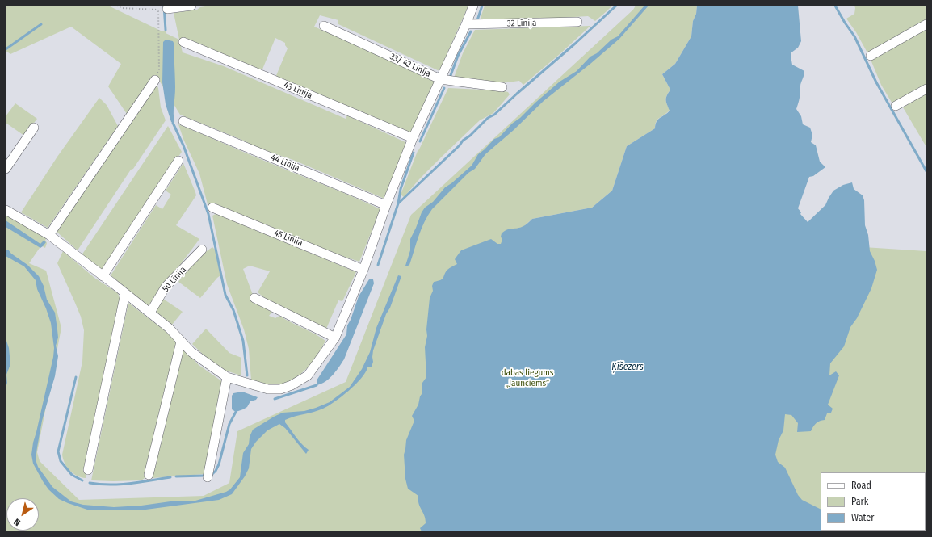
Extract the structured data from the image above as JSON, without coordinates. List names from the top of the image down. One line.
{"streets":{"street":["32 Līnija","33/ 42 Līnija","43 Līnija","44 Līnija","45 Līnija","50 Līnija"]},"water":["Ķīšezers"],"parks":["dabas liegums „Jaunciems”"],"legend":["Road","Park","Water"],"north":"bottom left"}
